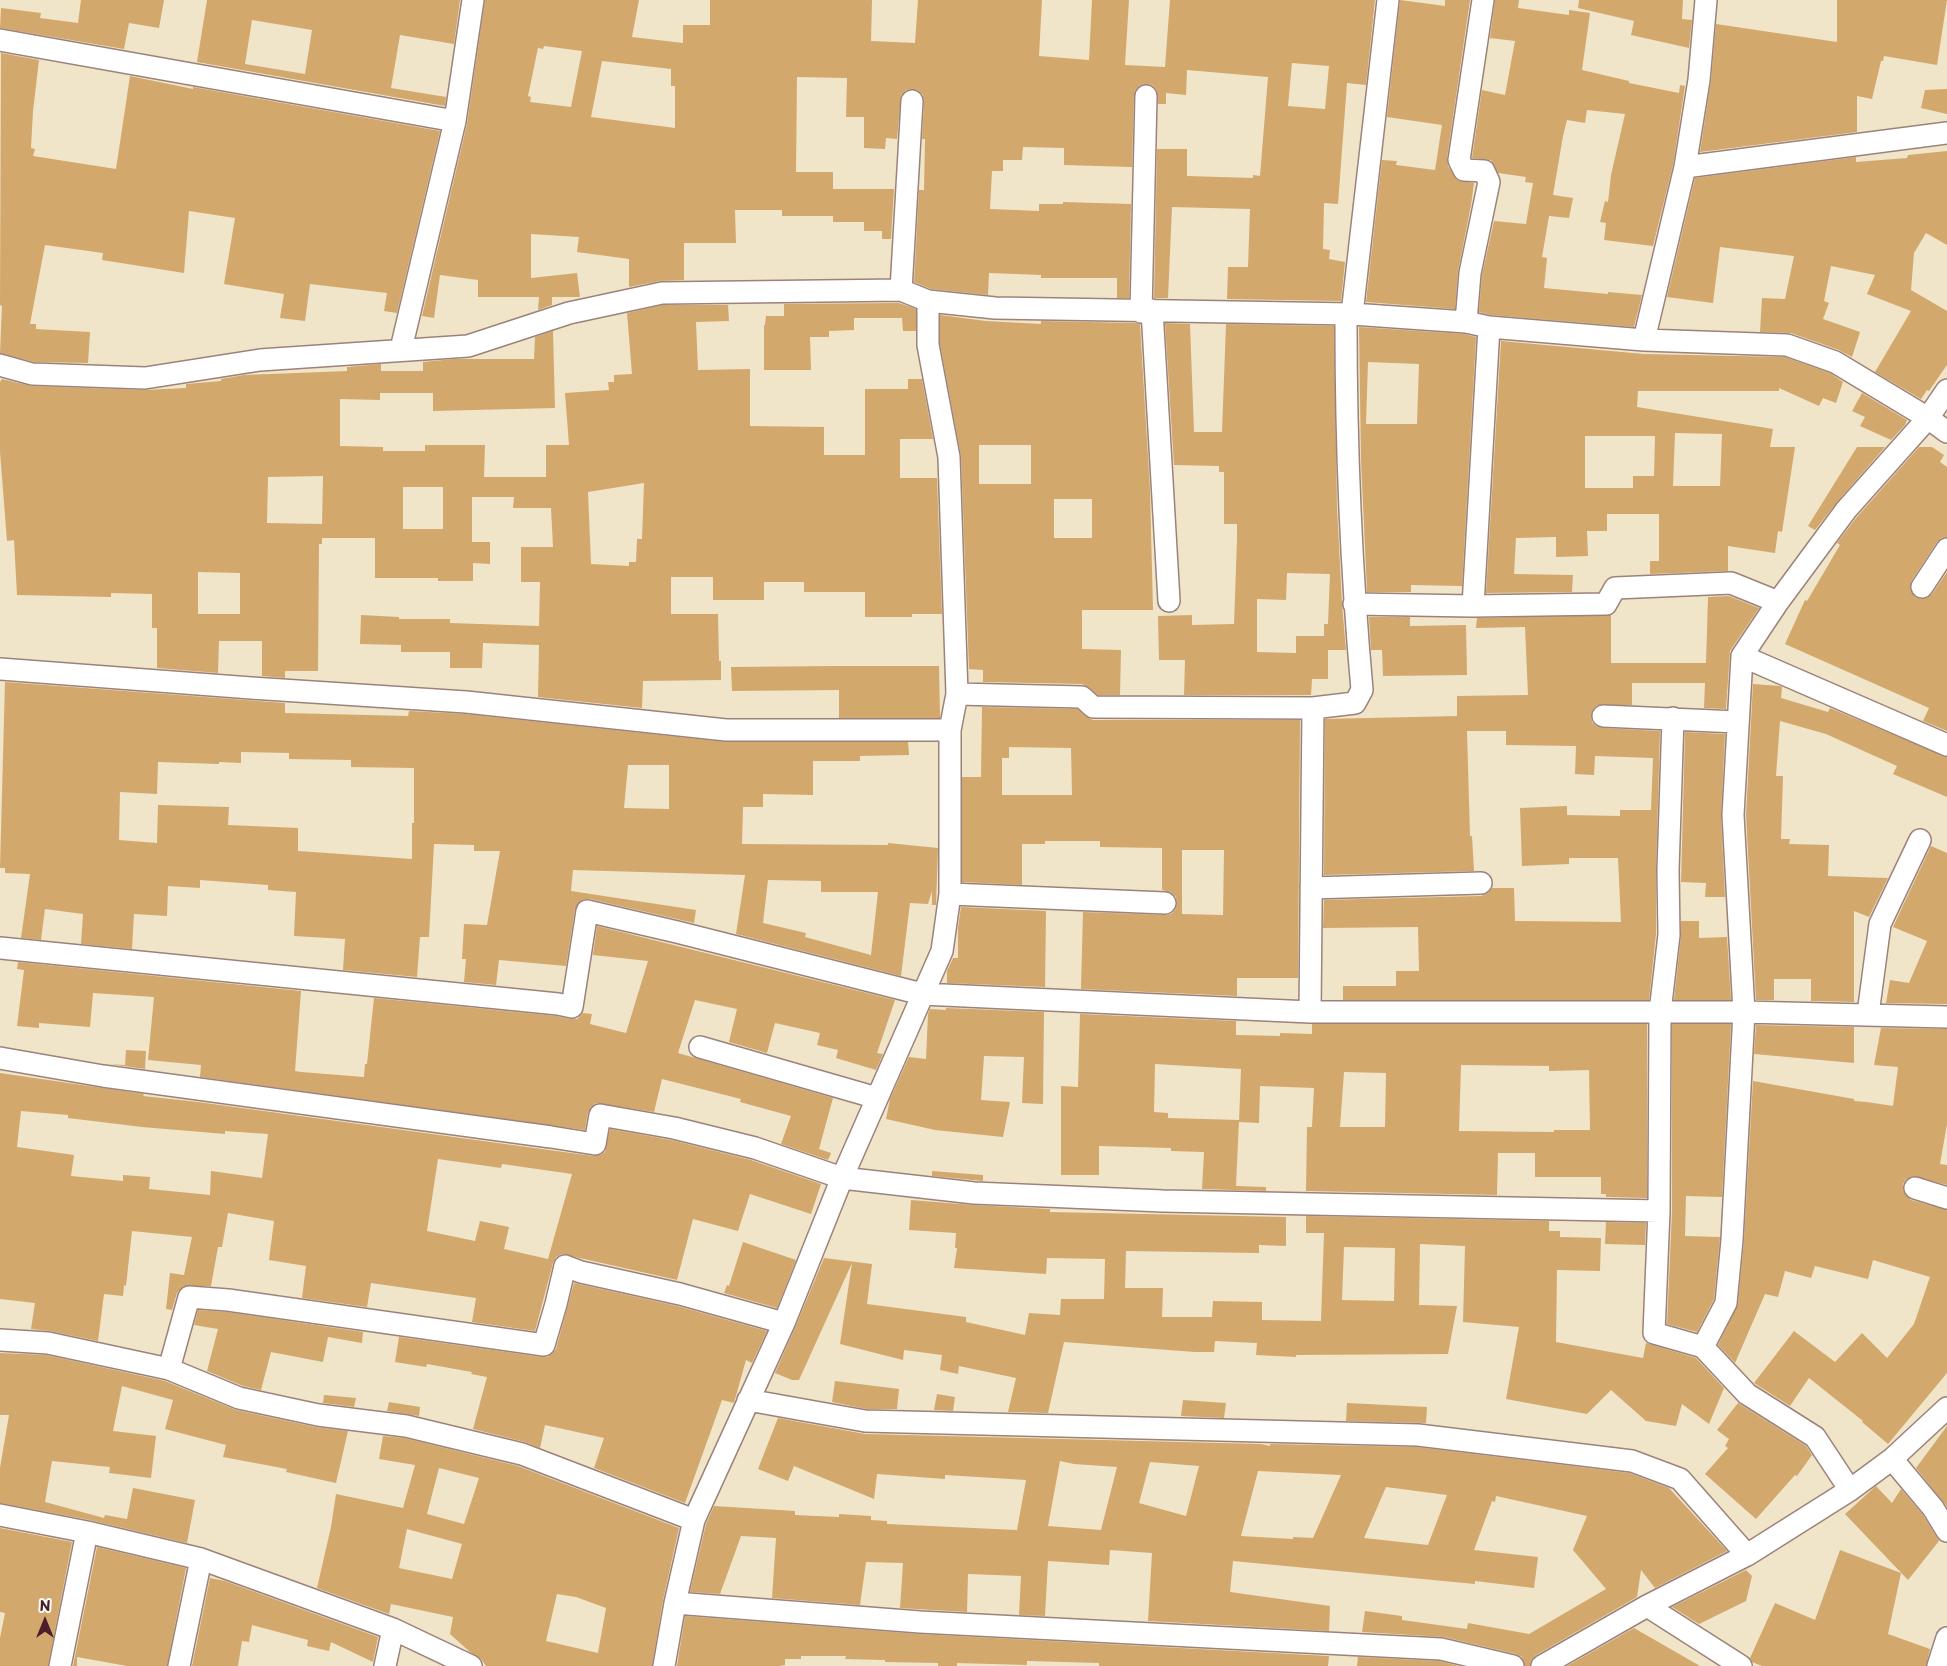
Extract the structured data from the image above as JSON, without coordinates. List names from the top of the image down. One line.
{"north":"top"}
